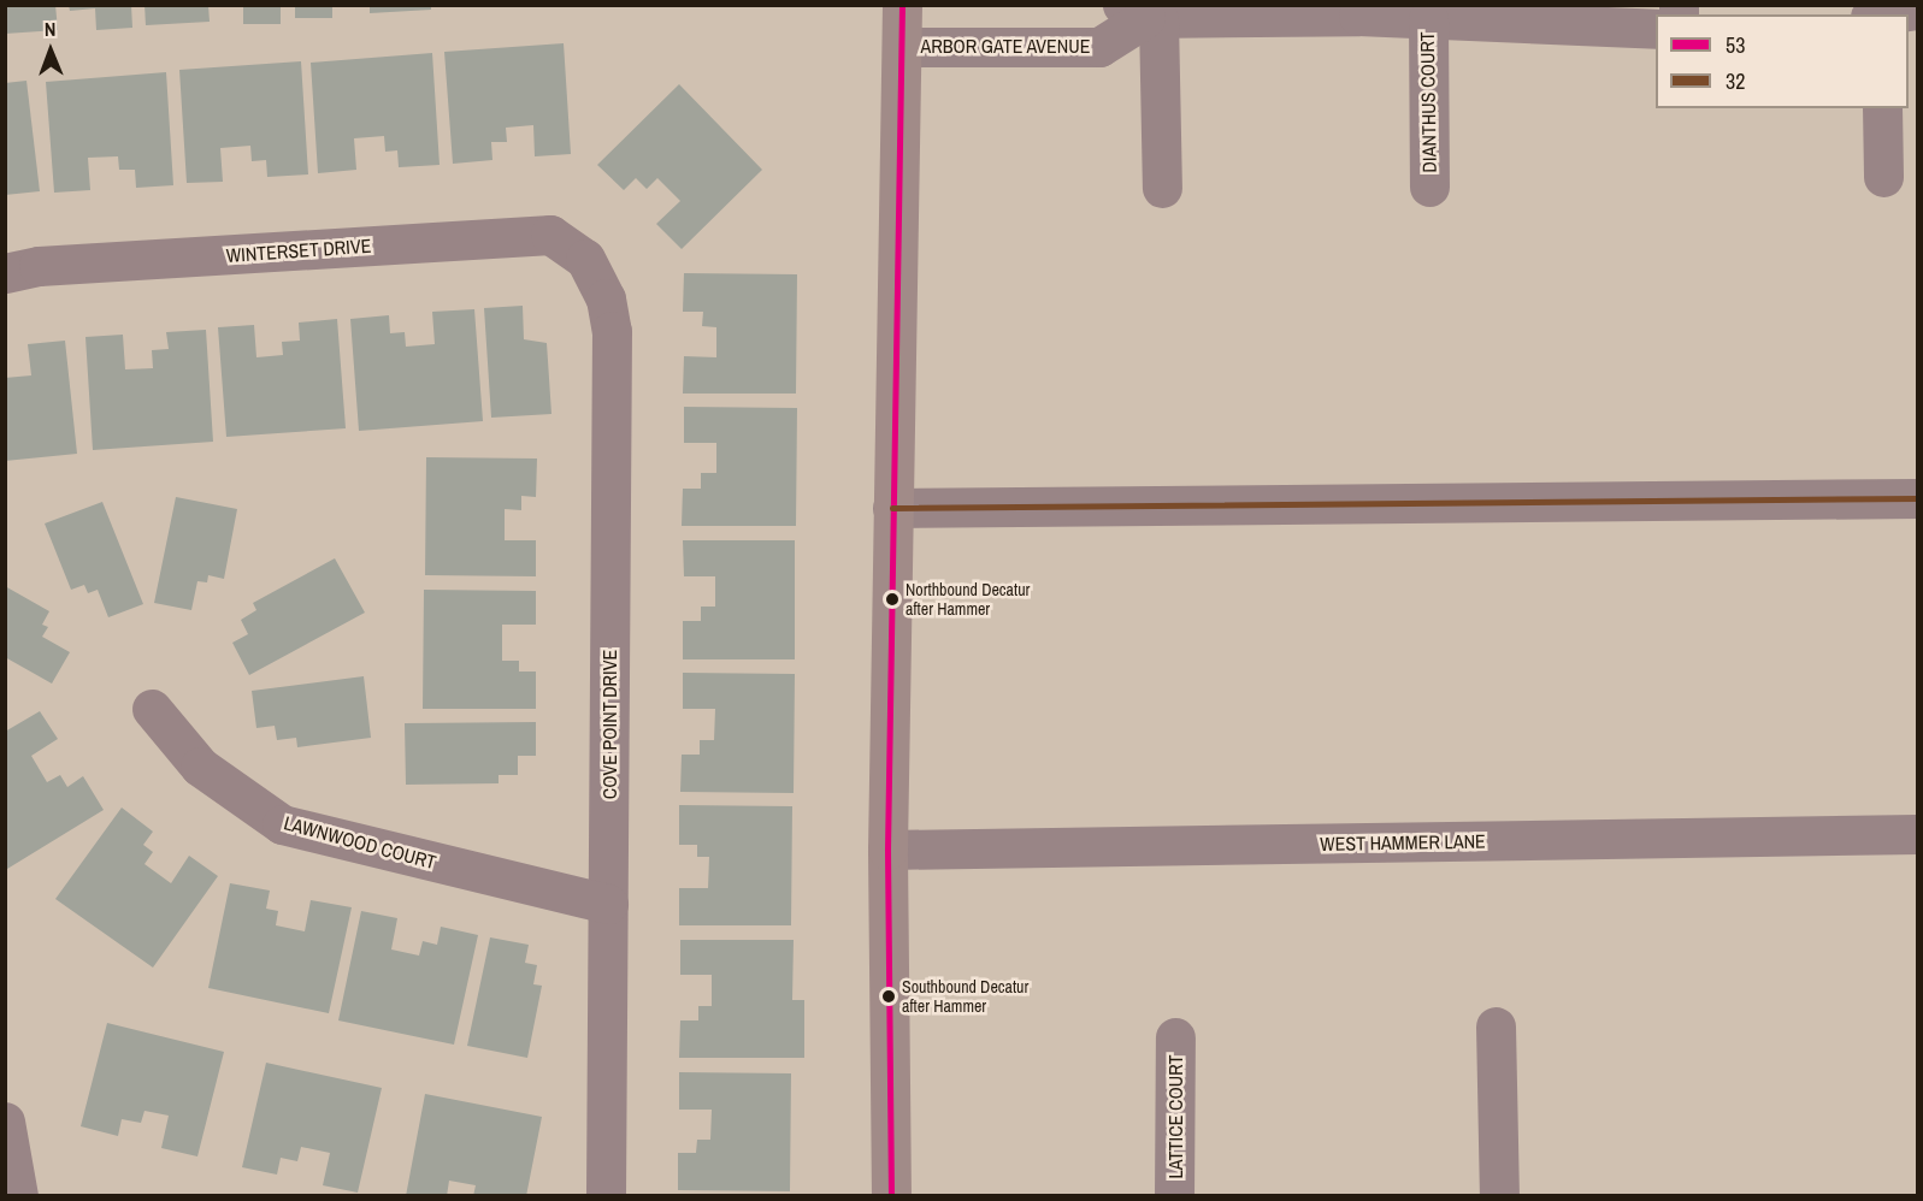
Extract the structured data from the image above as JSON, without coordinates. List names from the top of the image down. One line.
{"streets":{"street":["ARBOR GATE AVENUE","DIANTHUS COURT","WINTERSET DRIVE","COVE POINT DRIVE","LAWNWOOD COURT","WEST HAMMER LANE","LATTICE COURT"]},"crossings":[["WINTERSET DRIVE","COVE POINT DRIVE"],["COVE POINT DRIVE","LAWNWOOD COURT"]],"places":["Northbound Decatur after Hammer","Southbound Decatur after Hammer"],"lines":["transit line 53","transit line 32"],"legend":["53","32"],"north":"top"}
